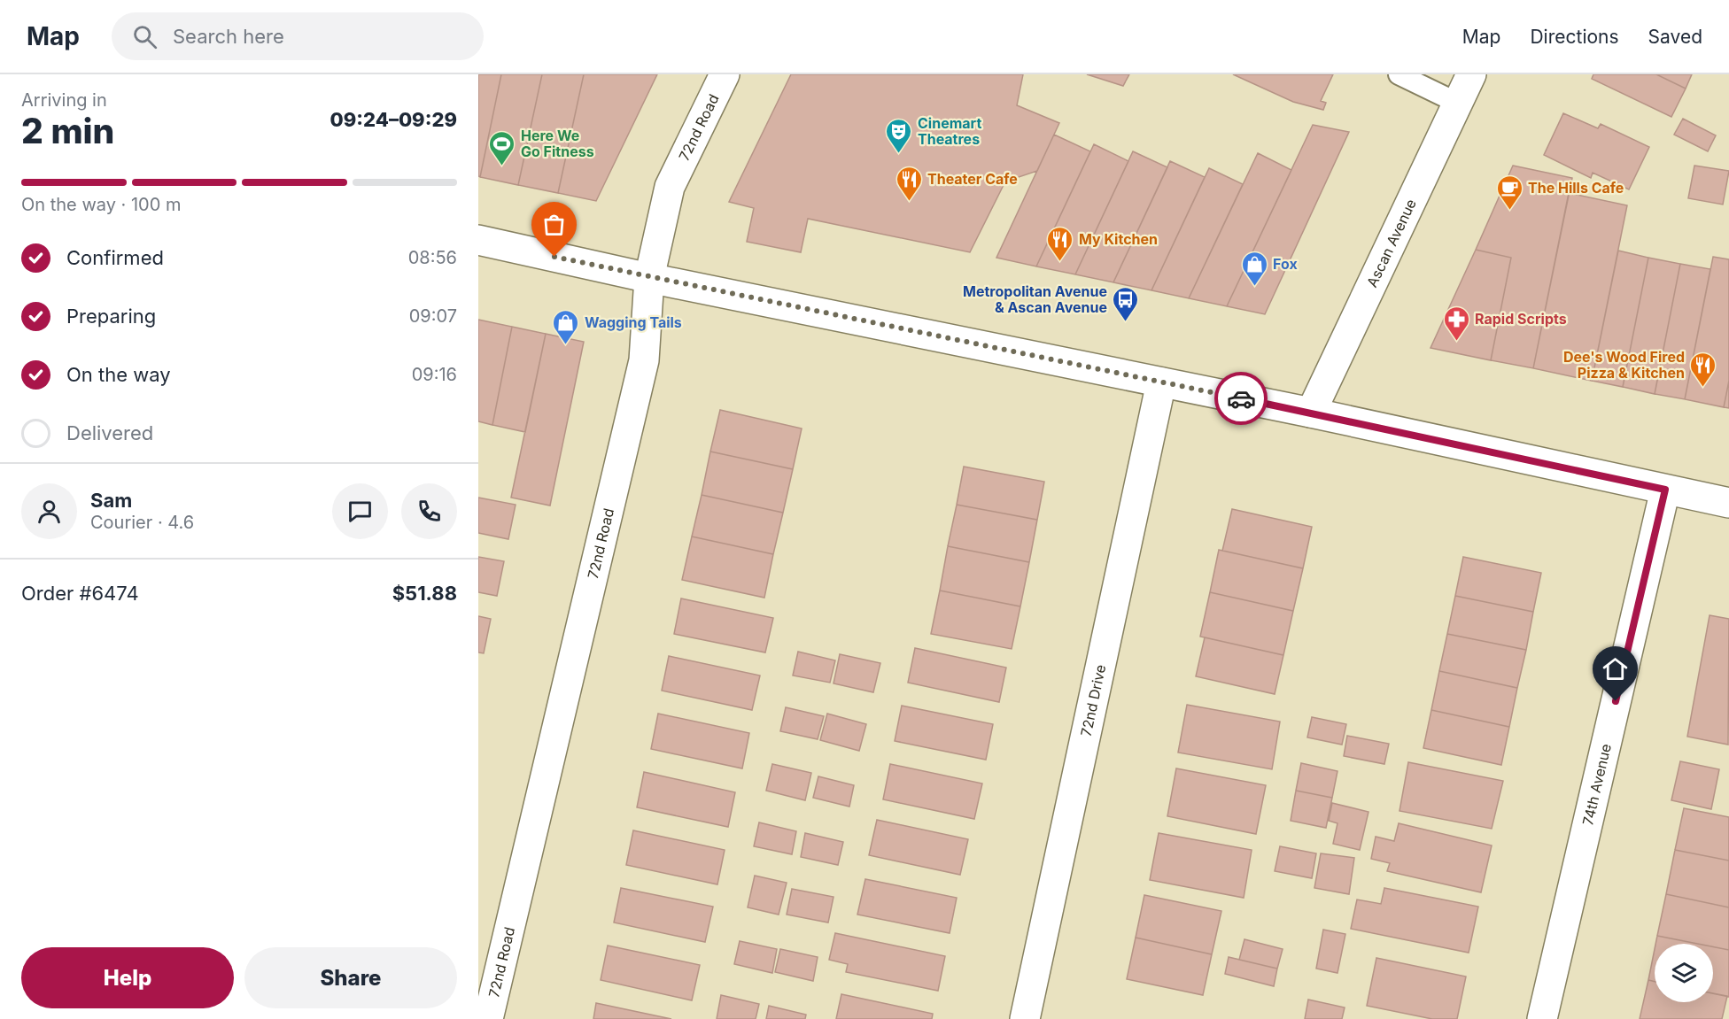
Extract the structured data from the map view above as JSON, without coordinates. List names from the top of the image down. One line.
{"streets":{"street":["72nd Road","Ascan Avenue","72nd Drive","74th Avenue"]},"places":{"theatre":["Cinemart Theatres"],"sports":["Here We Go Fitness"],"restaurant":["Theater Cafe","My Kitchen","Dee's Wood Fired Pizza & Kitchen"],"cafe":["The Hills Cafe"],"shop":["Fox","Wagging Tails"],"bus stop":["Metropolitan Avenue & Ascan Avenue"],"pharmacy":["Rapid Scripts"]},"page":{"header":"Map","search":"Search here","nav":["Map","Directions","Saved"],"heading":["2 min","Arriving in","09:24–09:29"],"panel":["Sam","Courier · 4.6","Order #6474","$51.88"],"bar":"On the way · 100 m","list":[["Confirmed","08:56"],["Preparing","09:07"],["On the way","09:16"],"Delivered"],"buttons":["Help","Share"]}}
